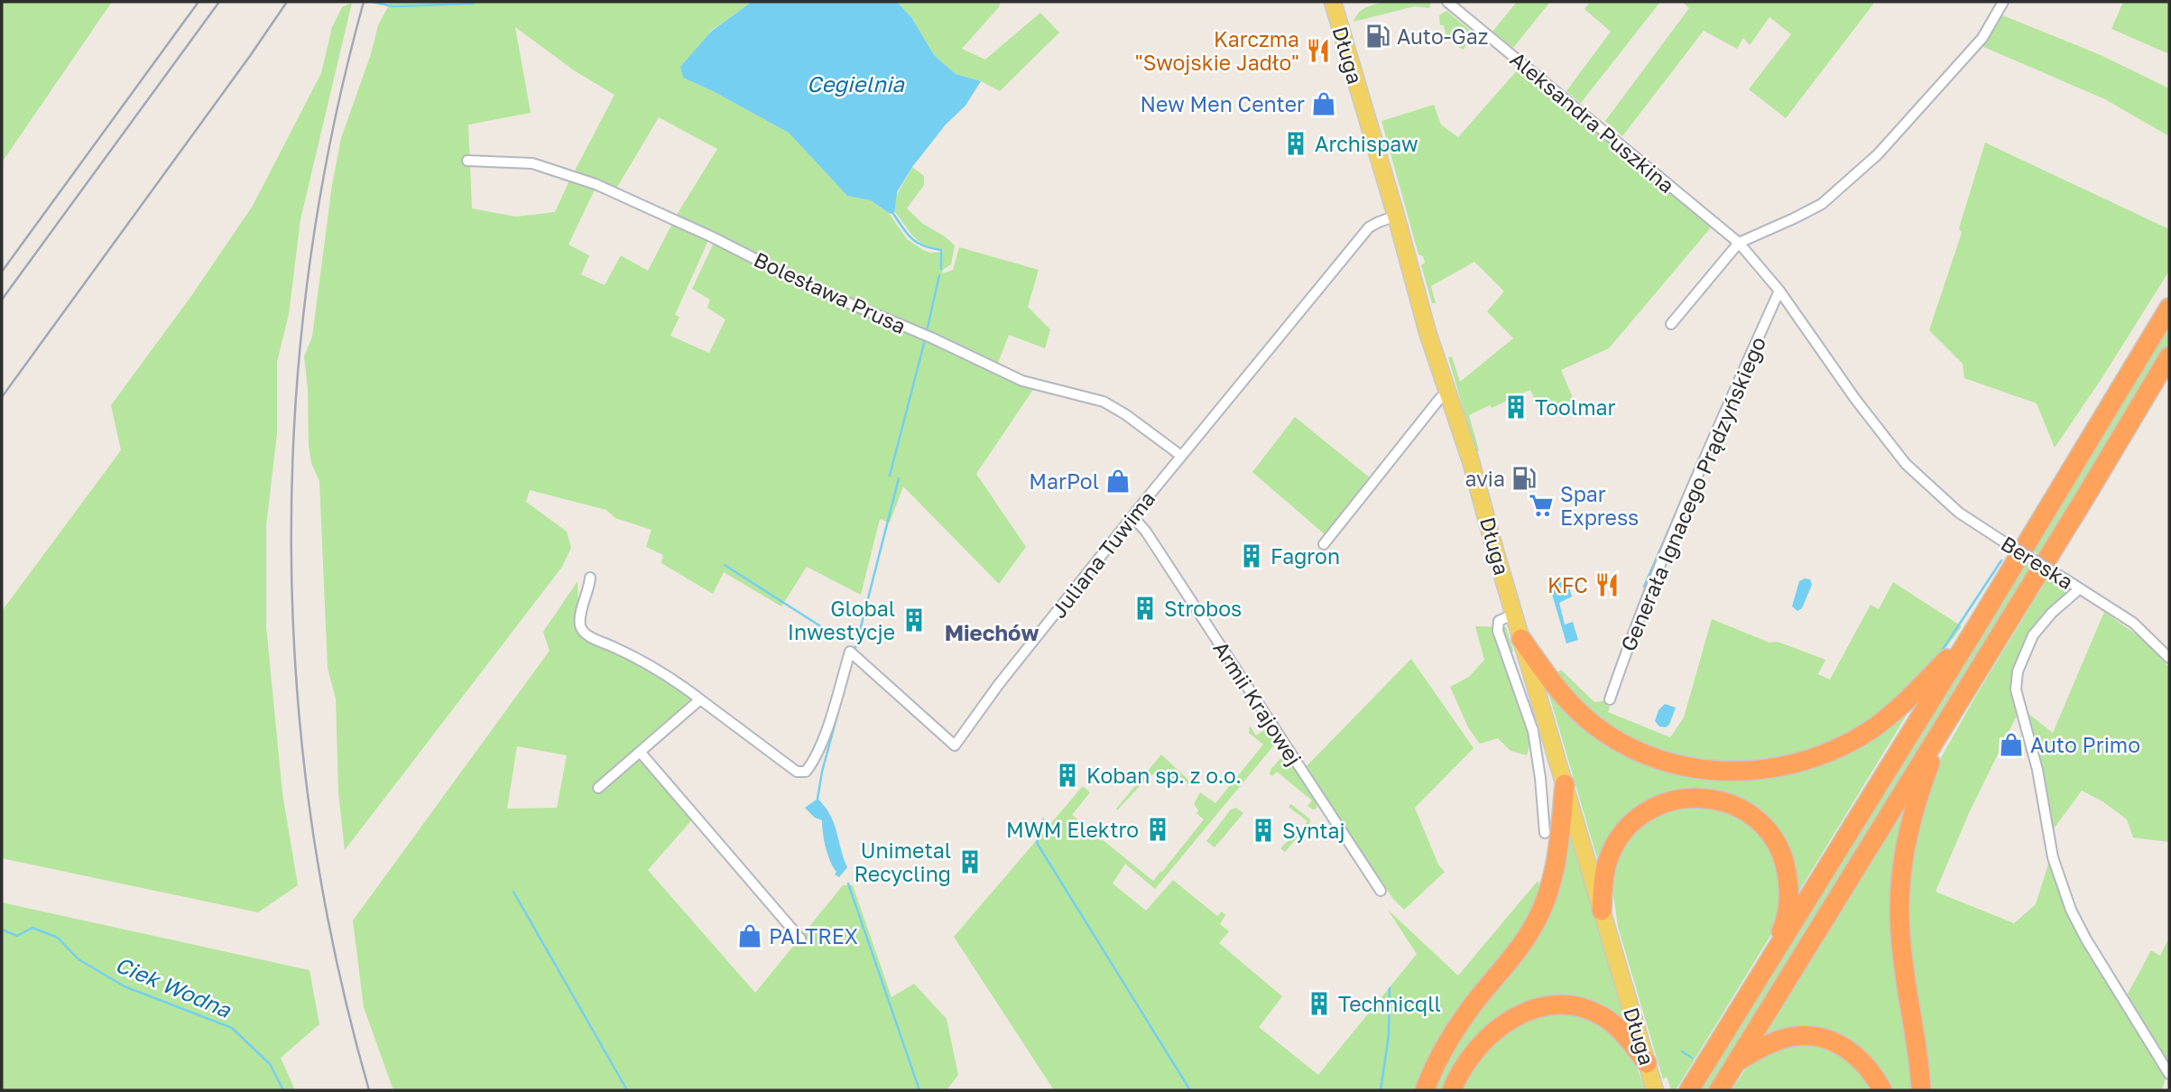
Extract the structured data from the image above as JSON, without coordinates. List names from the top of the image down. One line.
{"streets":{"main road":["Długa"],"street":["Aleksandra Puszkina","Bolesława Prusa","Generała Ignacego Prądzyńskiego","Juliana Tuwima","Bereska","Armii Krajowej"]},"crossings":[["Długa","Juliana Tuwima"],["Aleksandra Puszkina","Bereska"],["Bolesława Prusa","Juliana Tuwima"],["Generała Ignacego Prądzyńskiego","Bereska"],["Juliana Tuwima","Armii Krajowej"]],"districts":["Miechów"],"water":["Cegielnia","Ciek Wodna"],"places":{"fuel station":["Auto-Gaz","avia"],"restaurant":["Karczma \"Swojskie Jadło\"","KFC"],"shop":["New Men Center","MarPol","Auto Primo","PALTREX"],"building":["Archispaw","Toolmar","Fagron","Strobos","Global Inwestycje","Koban sp. z o.o.","MWM Elektro","Syntaj","Unimetal Recycling","Technicqll"],"supermarket":["Spar Express"]}}
